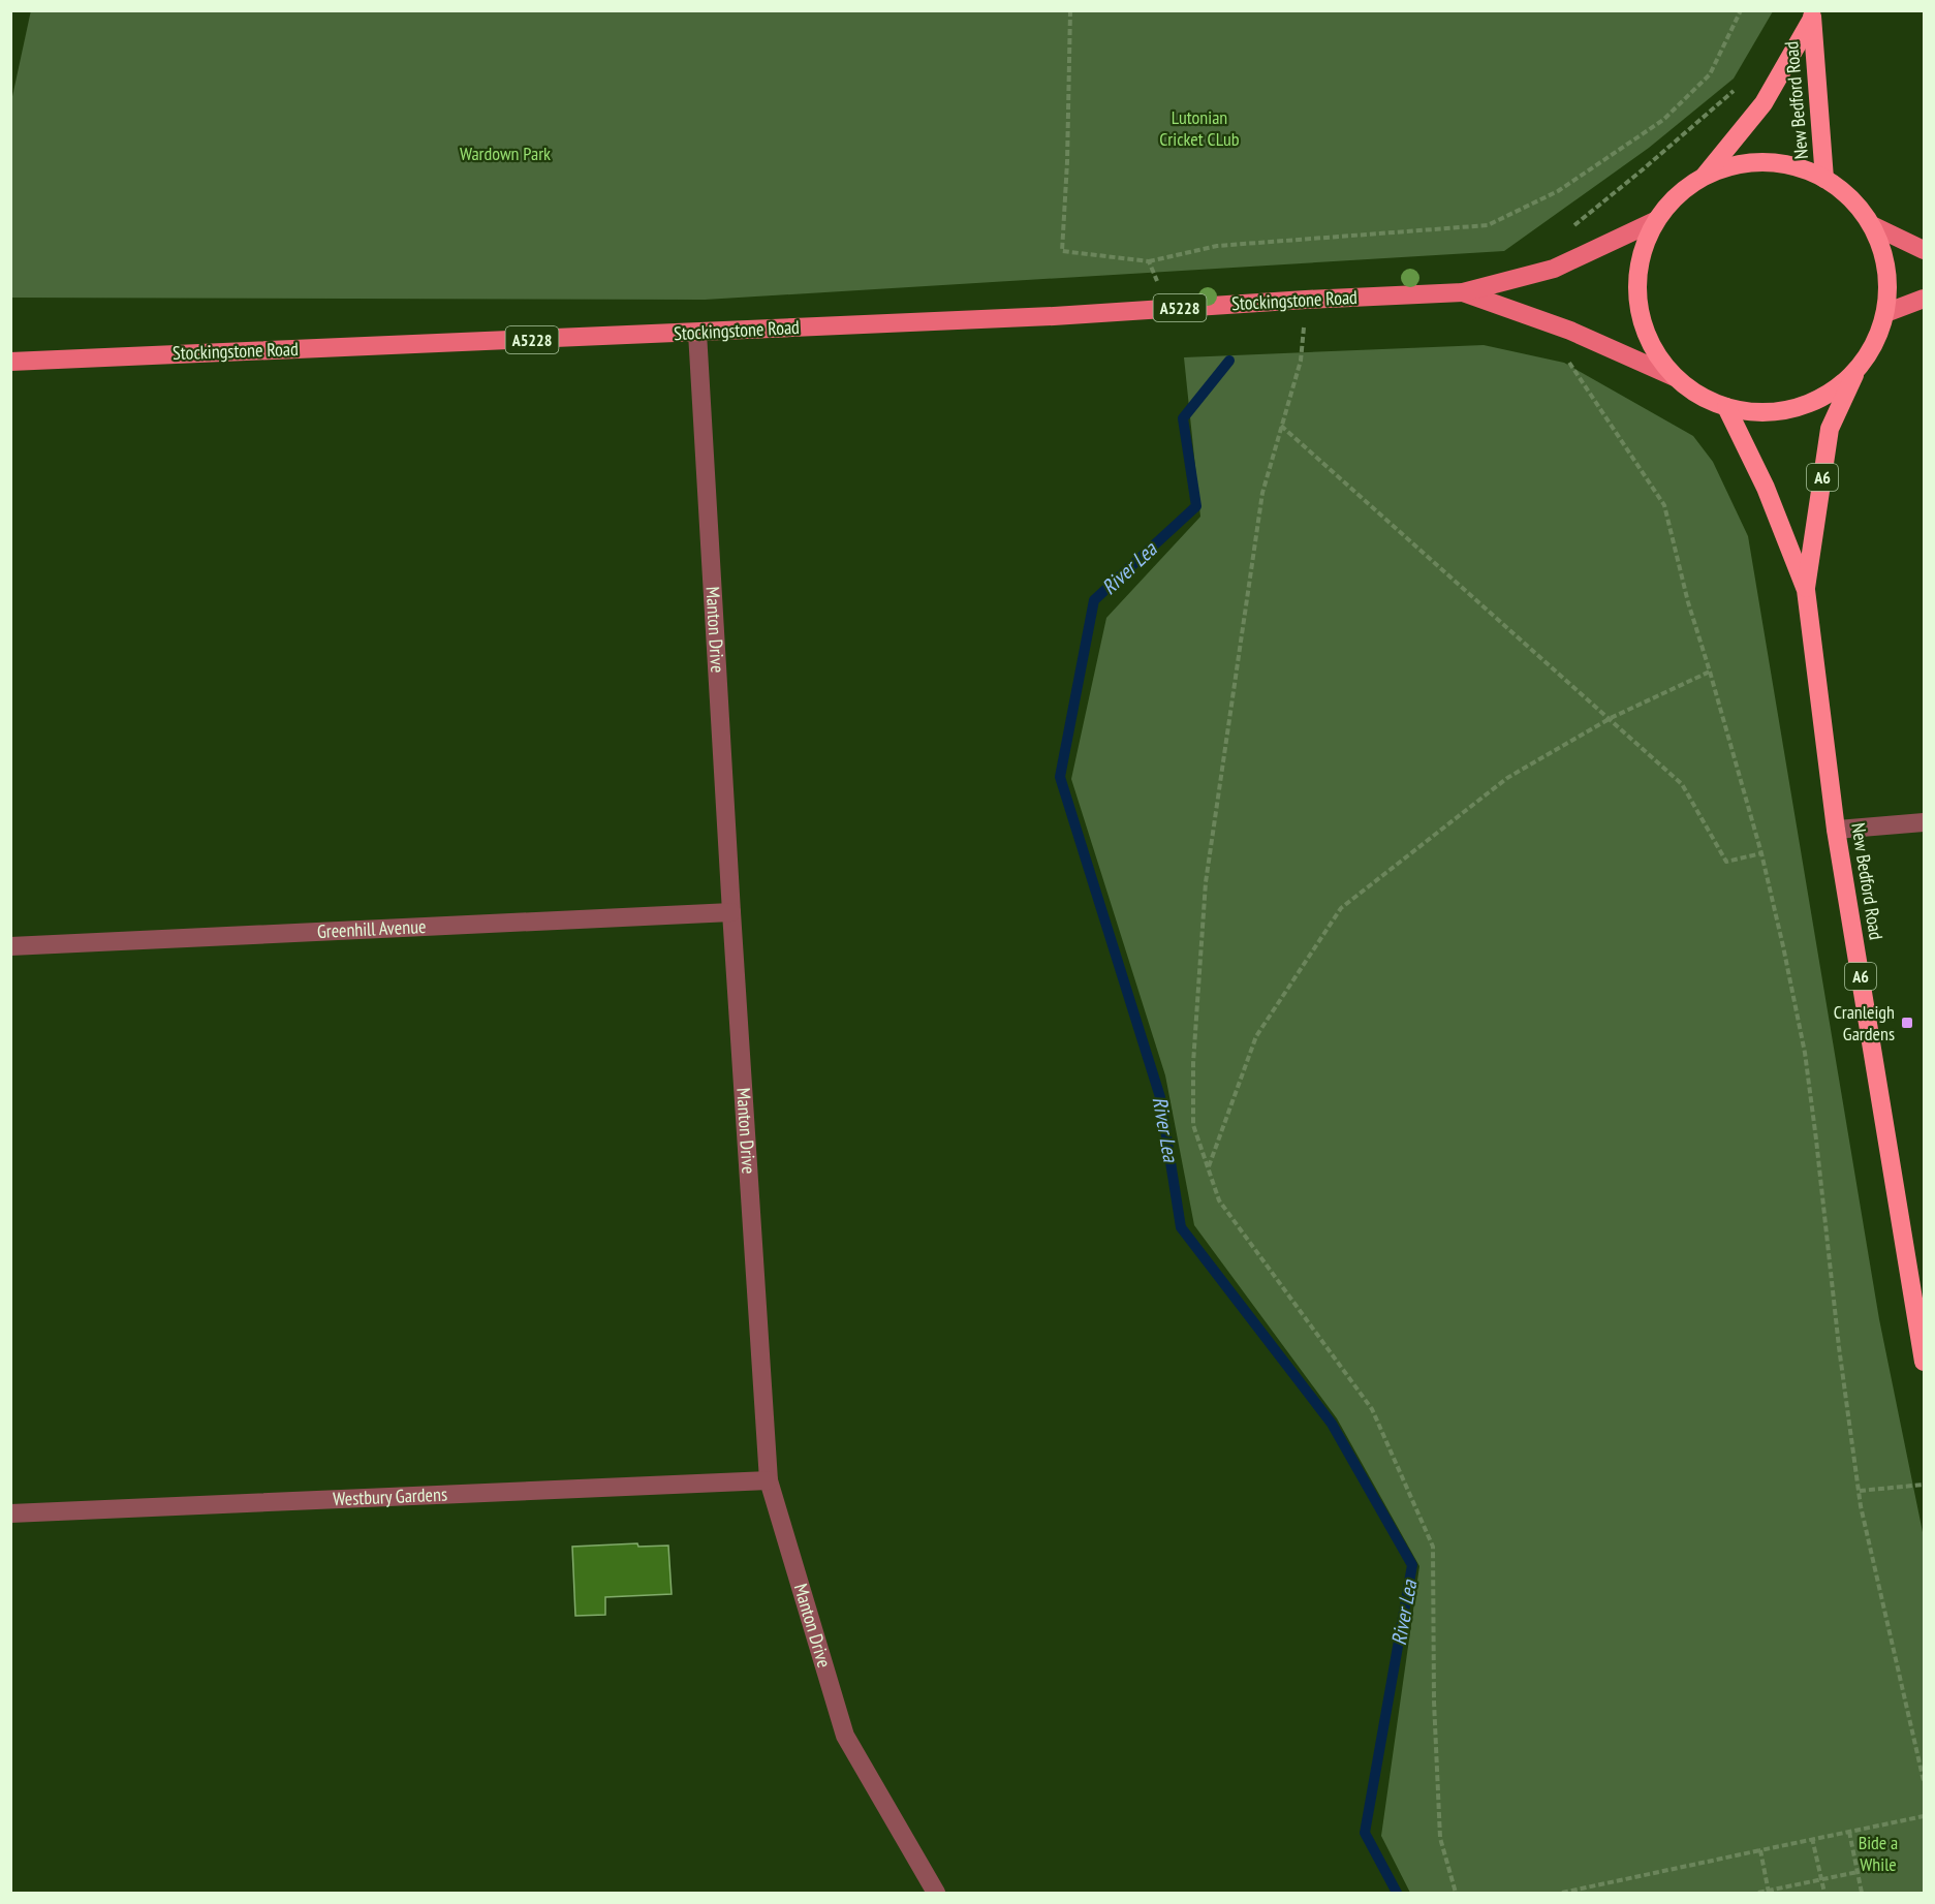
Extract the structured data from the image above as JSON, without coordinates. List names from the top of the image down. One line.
{"streets":{"highway":["New Bedford Road","A6"],"main road":["Stockingstone Road","A5228"],"street":["Manton Drive","Greenhill Avenue","Westbury Gardens"]},"crossings":[["Stockingstone Road","Manton Drive"],["Manton Drive","Greenhill Avenue"],["Manton Drive","Westbury Gardens"]],"water":["River Lea"],"parks":["Lutonian Cricket CLub","Wardown Park","Bide a While"],"places":{"transit":["Cranleigh Gardens"]}}
